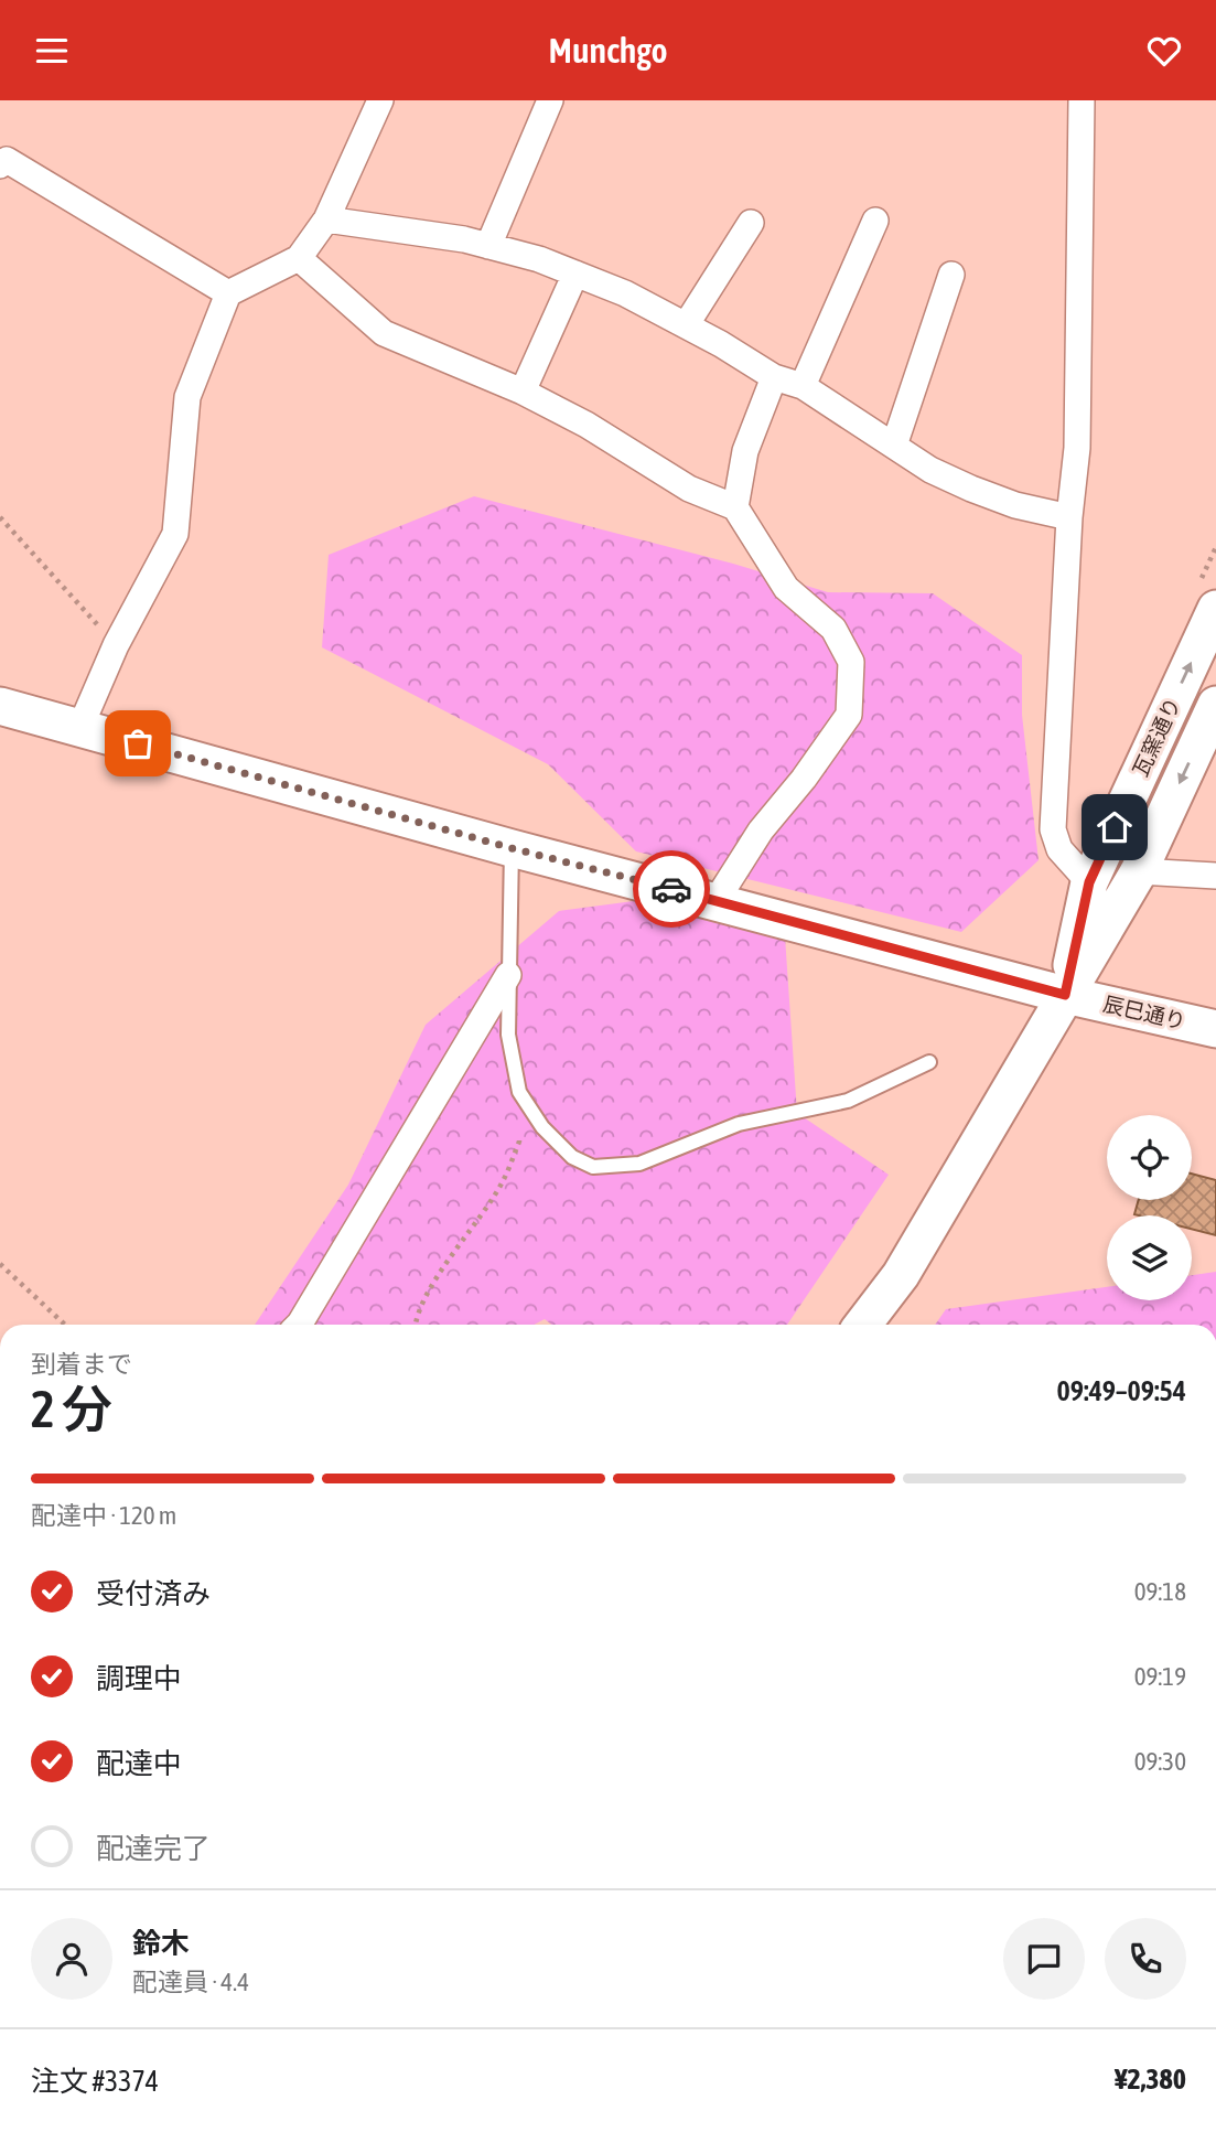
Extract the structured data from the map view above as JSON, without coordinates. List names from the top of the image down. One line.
{"streets":{"street":["瓦窯通り","辰巳通り"]},"crossings":[["瓦窯通り","辰巳通り"]],"page":{"header":"Munchgo","heading":["2 分","到着まで","09:49–09:54"],"panel":["鈴木","配達員 · 4.4","注文 #3374","¥2,380"],"bar":"配達中 · 120 m","list":[["受付済み","09:18"],["調理中","09:19"],["配達中","09:30"],"配達完了"]}}
